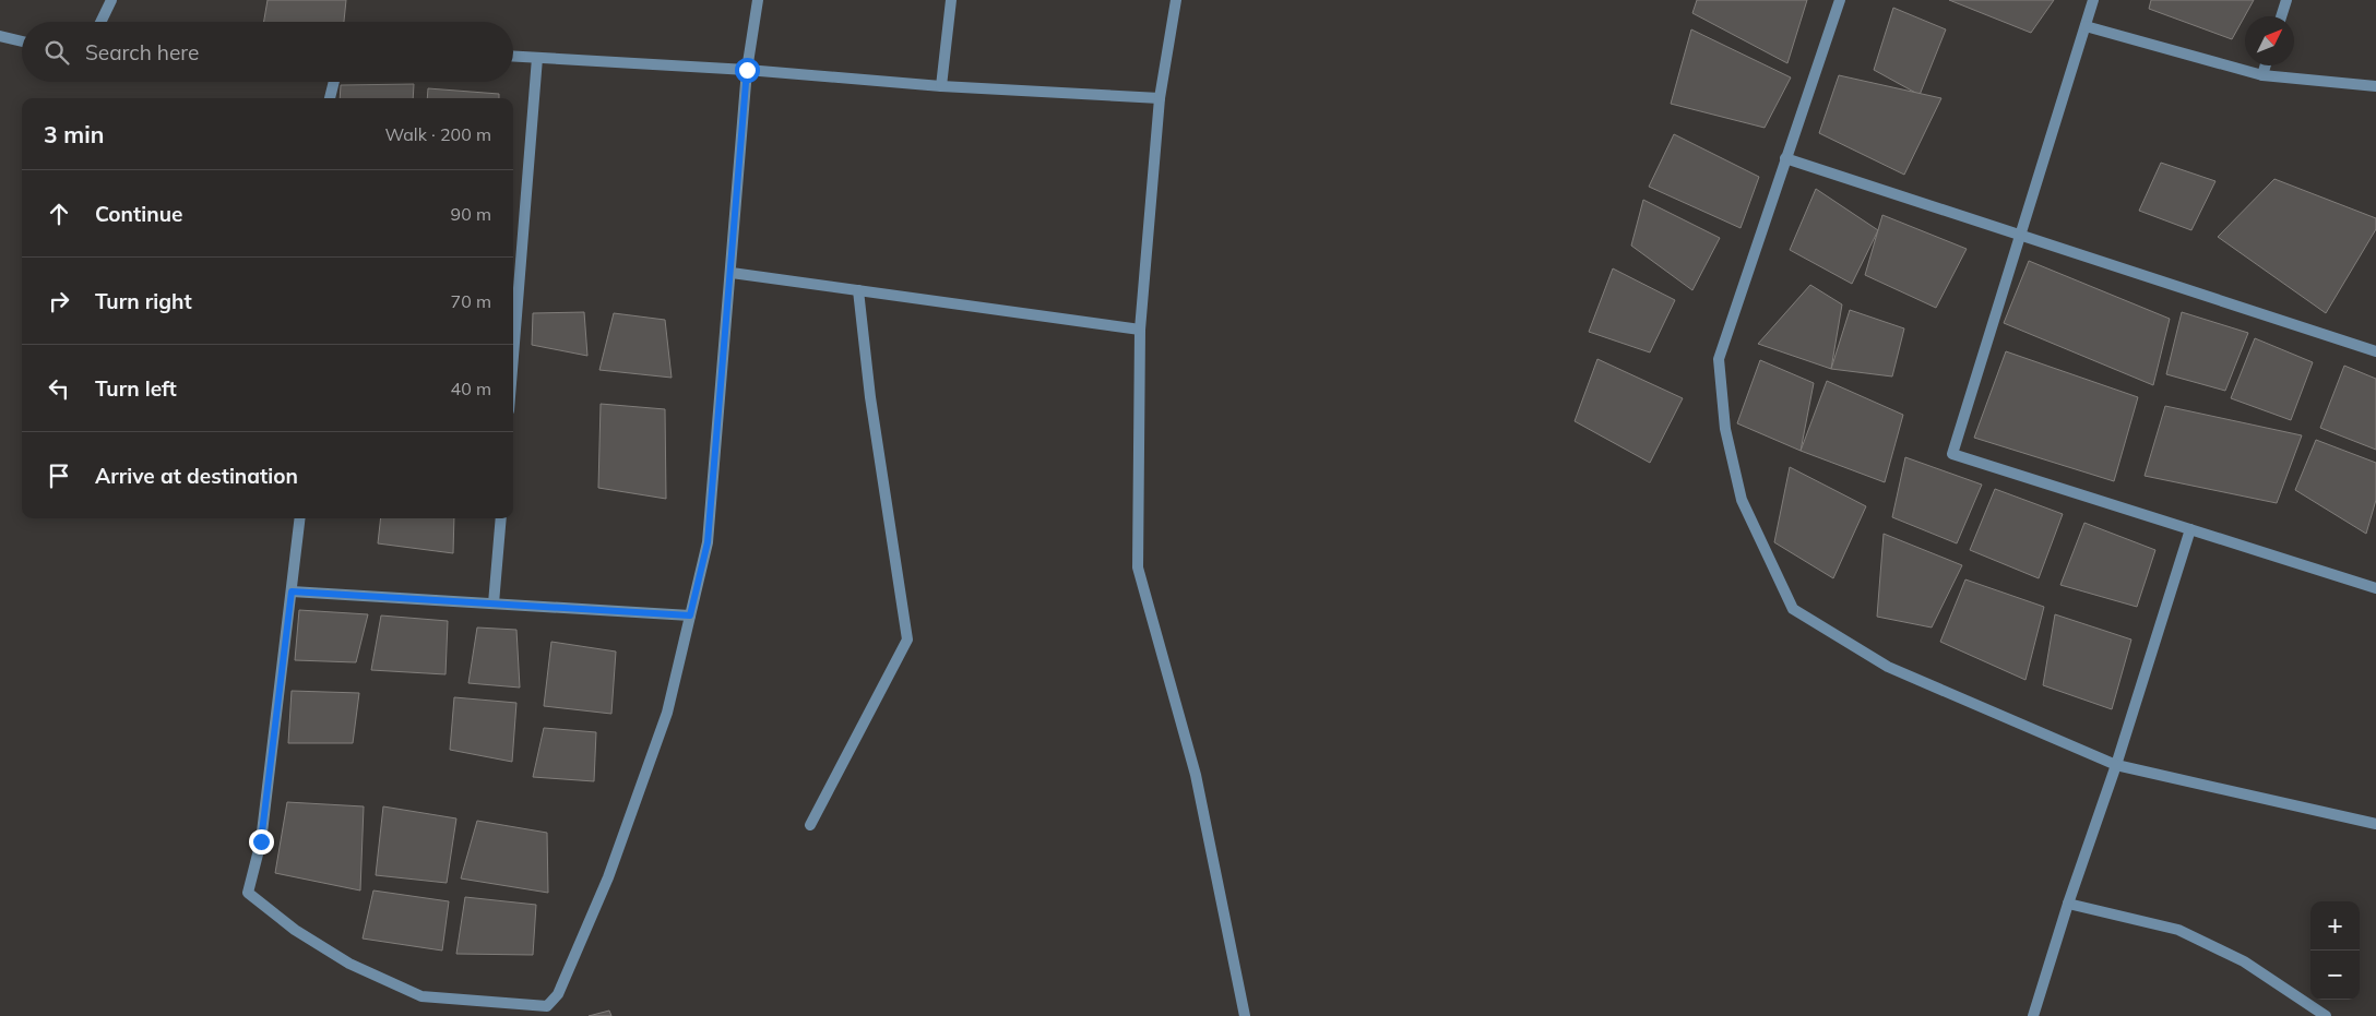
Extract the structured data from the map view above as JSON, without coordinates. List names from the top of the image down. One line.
{"north":"top right","page":{"search":"Search here","heading":["3 min","Walk · 200 m"],"list":[["Continue","90 m"],["Turn right","70 m"],["Turn left","40 m"],"Arrive at destination"],"map_buttons":["+","−"]}}
